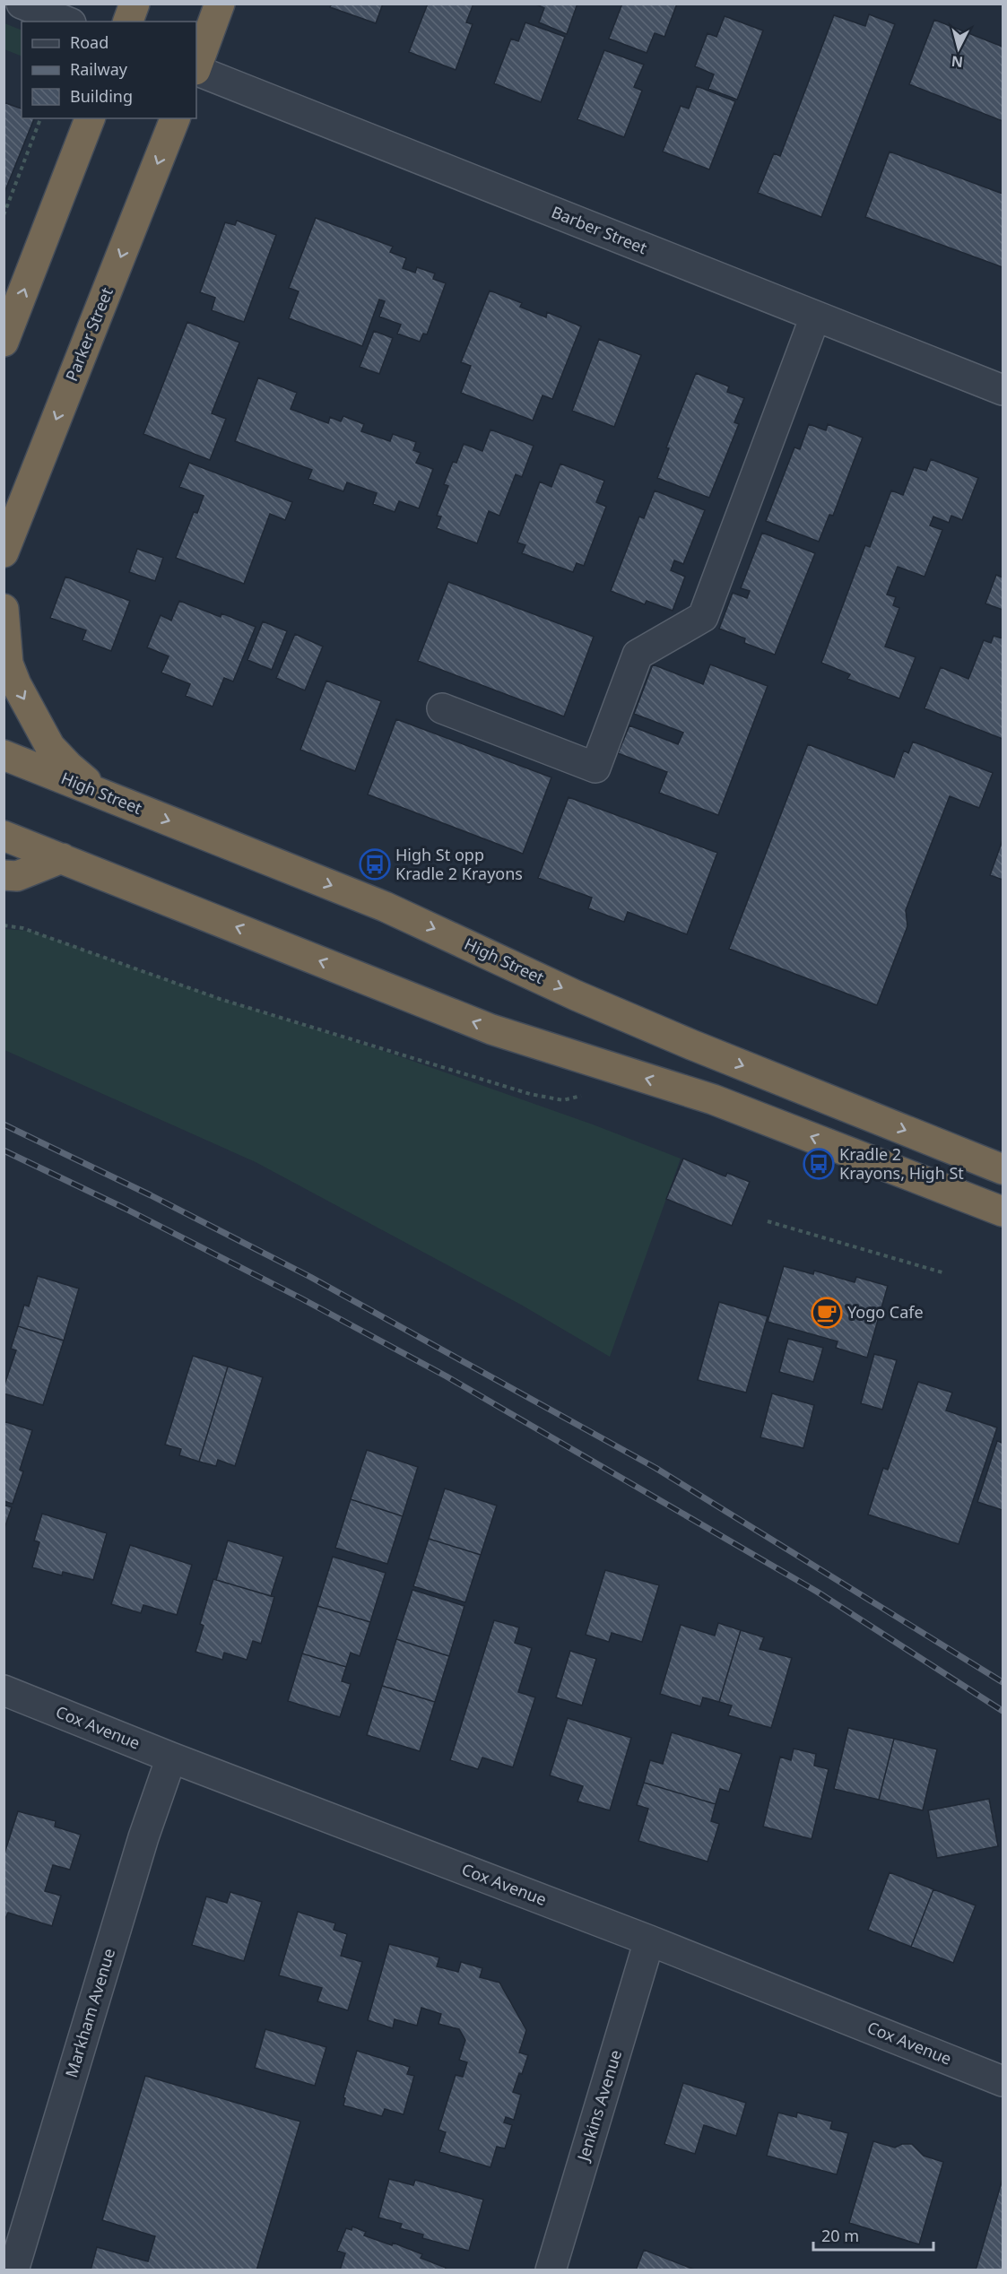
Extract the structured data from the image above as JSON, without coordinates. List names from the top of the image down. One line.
{"streets":{"highway":["Parker Street","High Street"],"street":["Barber Street","Cox Avenue","Markham Avenue","Jenkins Avenue"]},"crossings":[["Cox Avenue","Markham Avenue"],["Cox Avenue","Jenkins Avenue"]],"places":{"bus stop":["High St opp Kradle 2 Krayons","Kradle 2 Krayons, High St"],"cafe":["Yogo Cafe"]},"legend":["Road","Railway","Building"],"scale_bar":"20 m","north":"bottom"}
